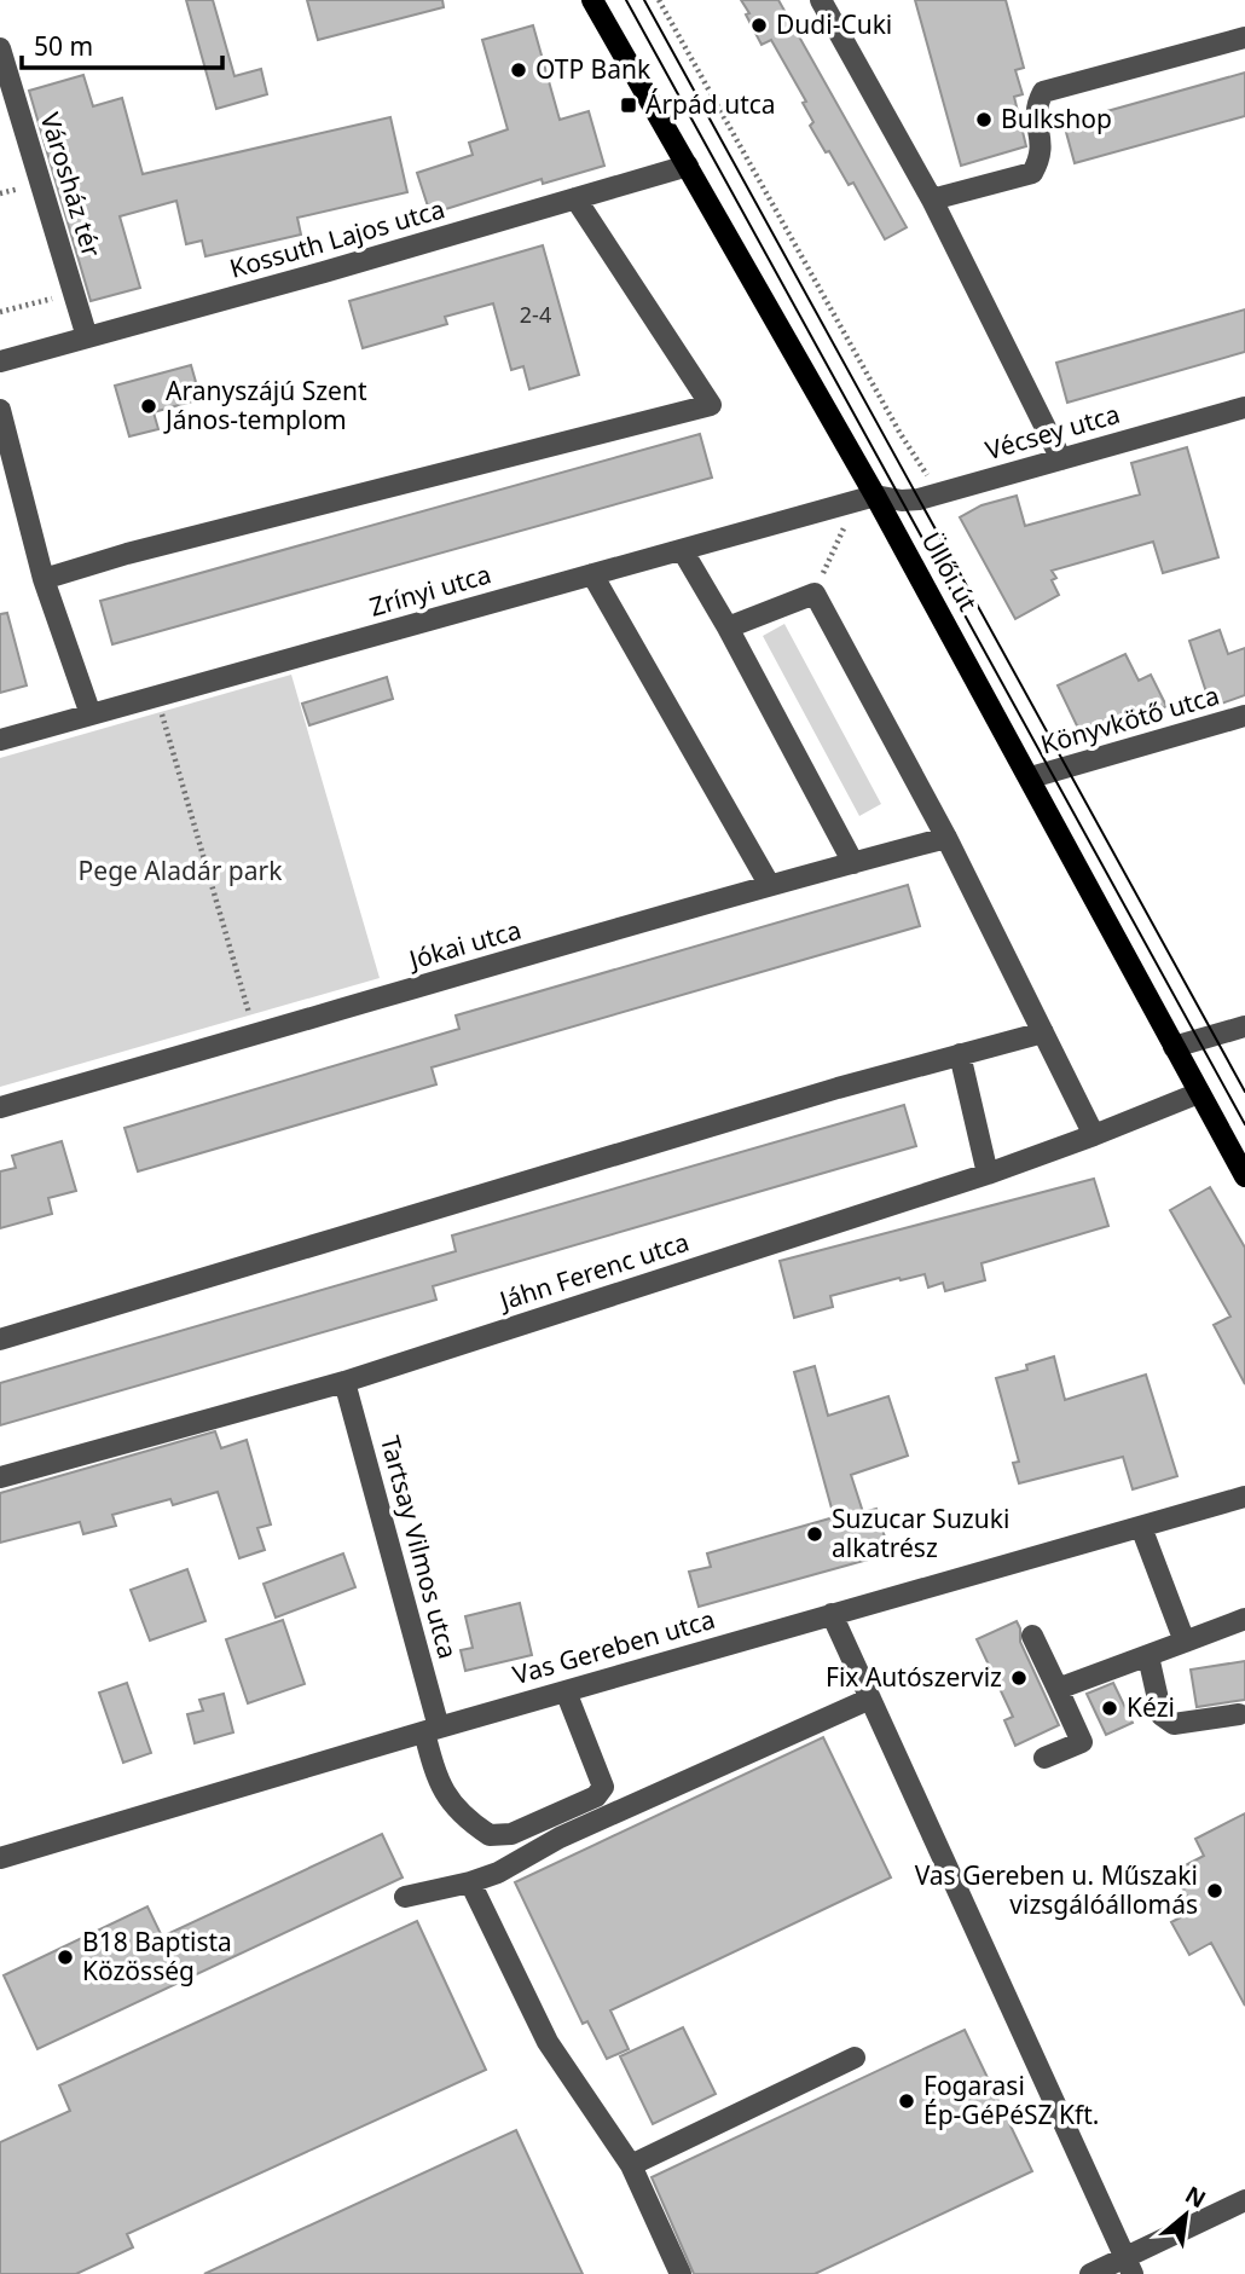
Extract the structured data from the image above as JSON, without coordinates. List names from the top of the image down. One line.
{"streets":{"main road":["Üllői út"],"street":["Városház tér","Kossuth Lajos utca","Vécsey utca","Zrínyi utca","Könyvkötő utca","Jókai utca","Jáhn Ferenc utca","Tartsay Vilmos utca","Vas Gereben utca"]},"crossings":[["Városház tér","Kossuth Lajos utca"],["Kossuth Lajos utca","Üllői út"],["Vécsey utca","Üllői út"],["Vécsey utca","Zrínyi utca"],["Üllői út","Zrínyi utca"],["Üllői út","Könyvkötő utca"],["Üllői út","Jáhn Ferenc utca"],["Jáhn Ferenc utca","Tartsay Vilmos utca"],["Tartsay Vilmos utca","Vas Gereben utca"]],"parks":["Pege Aladár park"],"places":{"other":["Dudi-Cuki","OTP Bank","Bulkshop","Aranyszájú Szent János-templom","Suzucar Suzuki alkatrész","Fix Autószerviz","Kézi","Vas Gereben u. Műszaki vizsgálóállomás","B18 Baptista Közösség","Fogarasi Ép-GéPéSZ Kft."],"transit":["Árpád utca"]},"house_numbers":["2-4"],"scale_bar":"50 m","north":"top right"}
